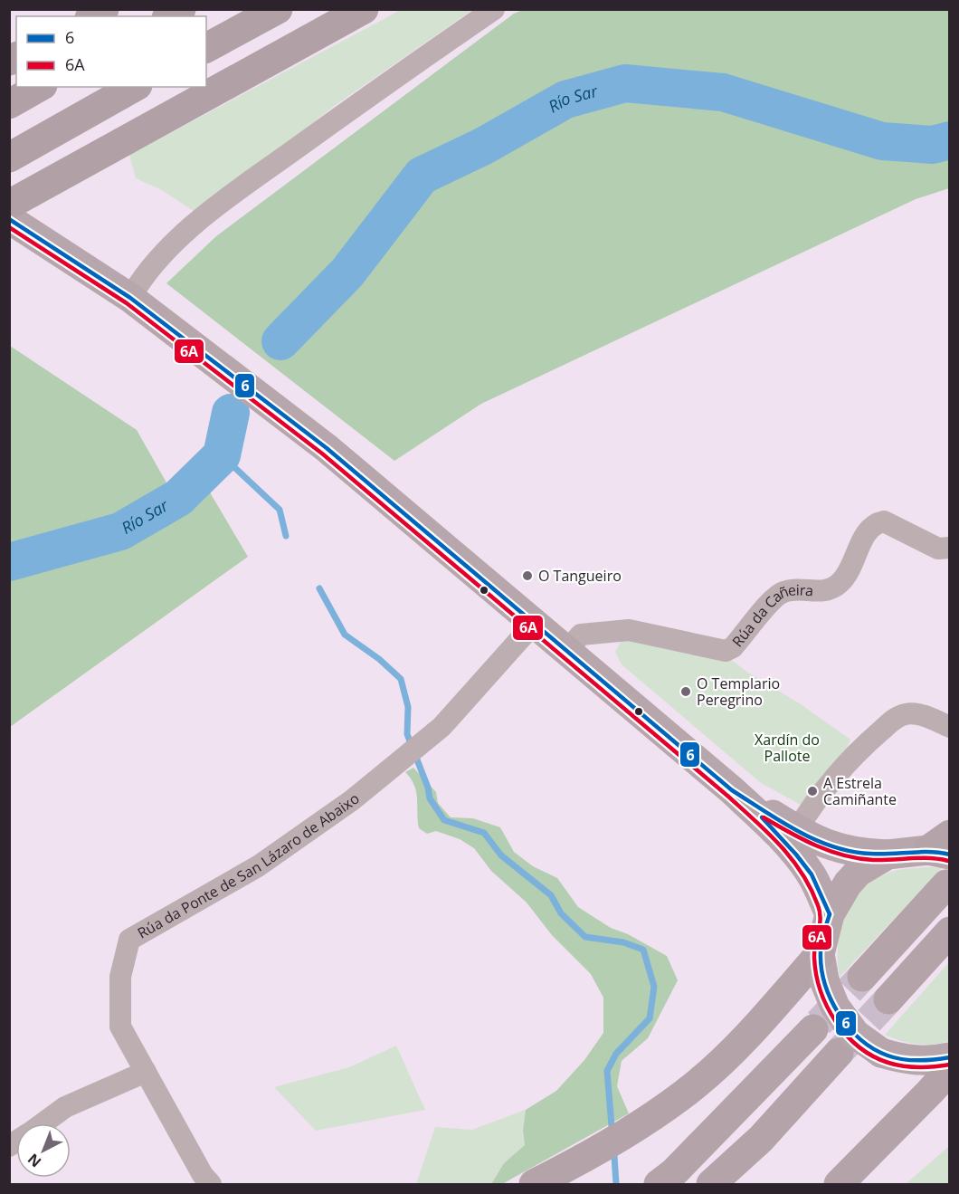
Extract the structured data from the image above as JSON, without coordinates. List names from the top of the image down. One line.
{"streets":{"street":["Rúa da Cañeira","Rúa da Ponte de San Lázaro de Abaixo"]},"water":["Río Sar"],"parks":["Xardín do Pallote"],"places":["O Tangueiro","O Templario Peregrino","A Estrela Camiñante"],"lines":["transit line 6","transit line 6A"],"legend":["6","6A"],"north":"bottom left"}
